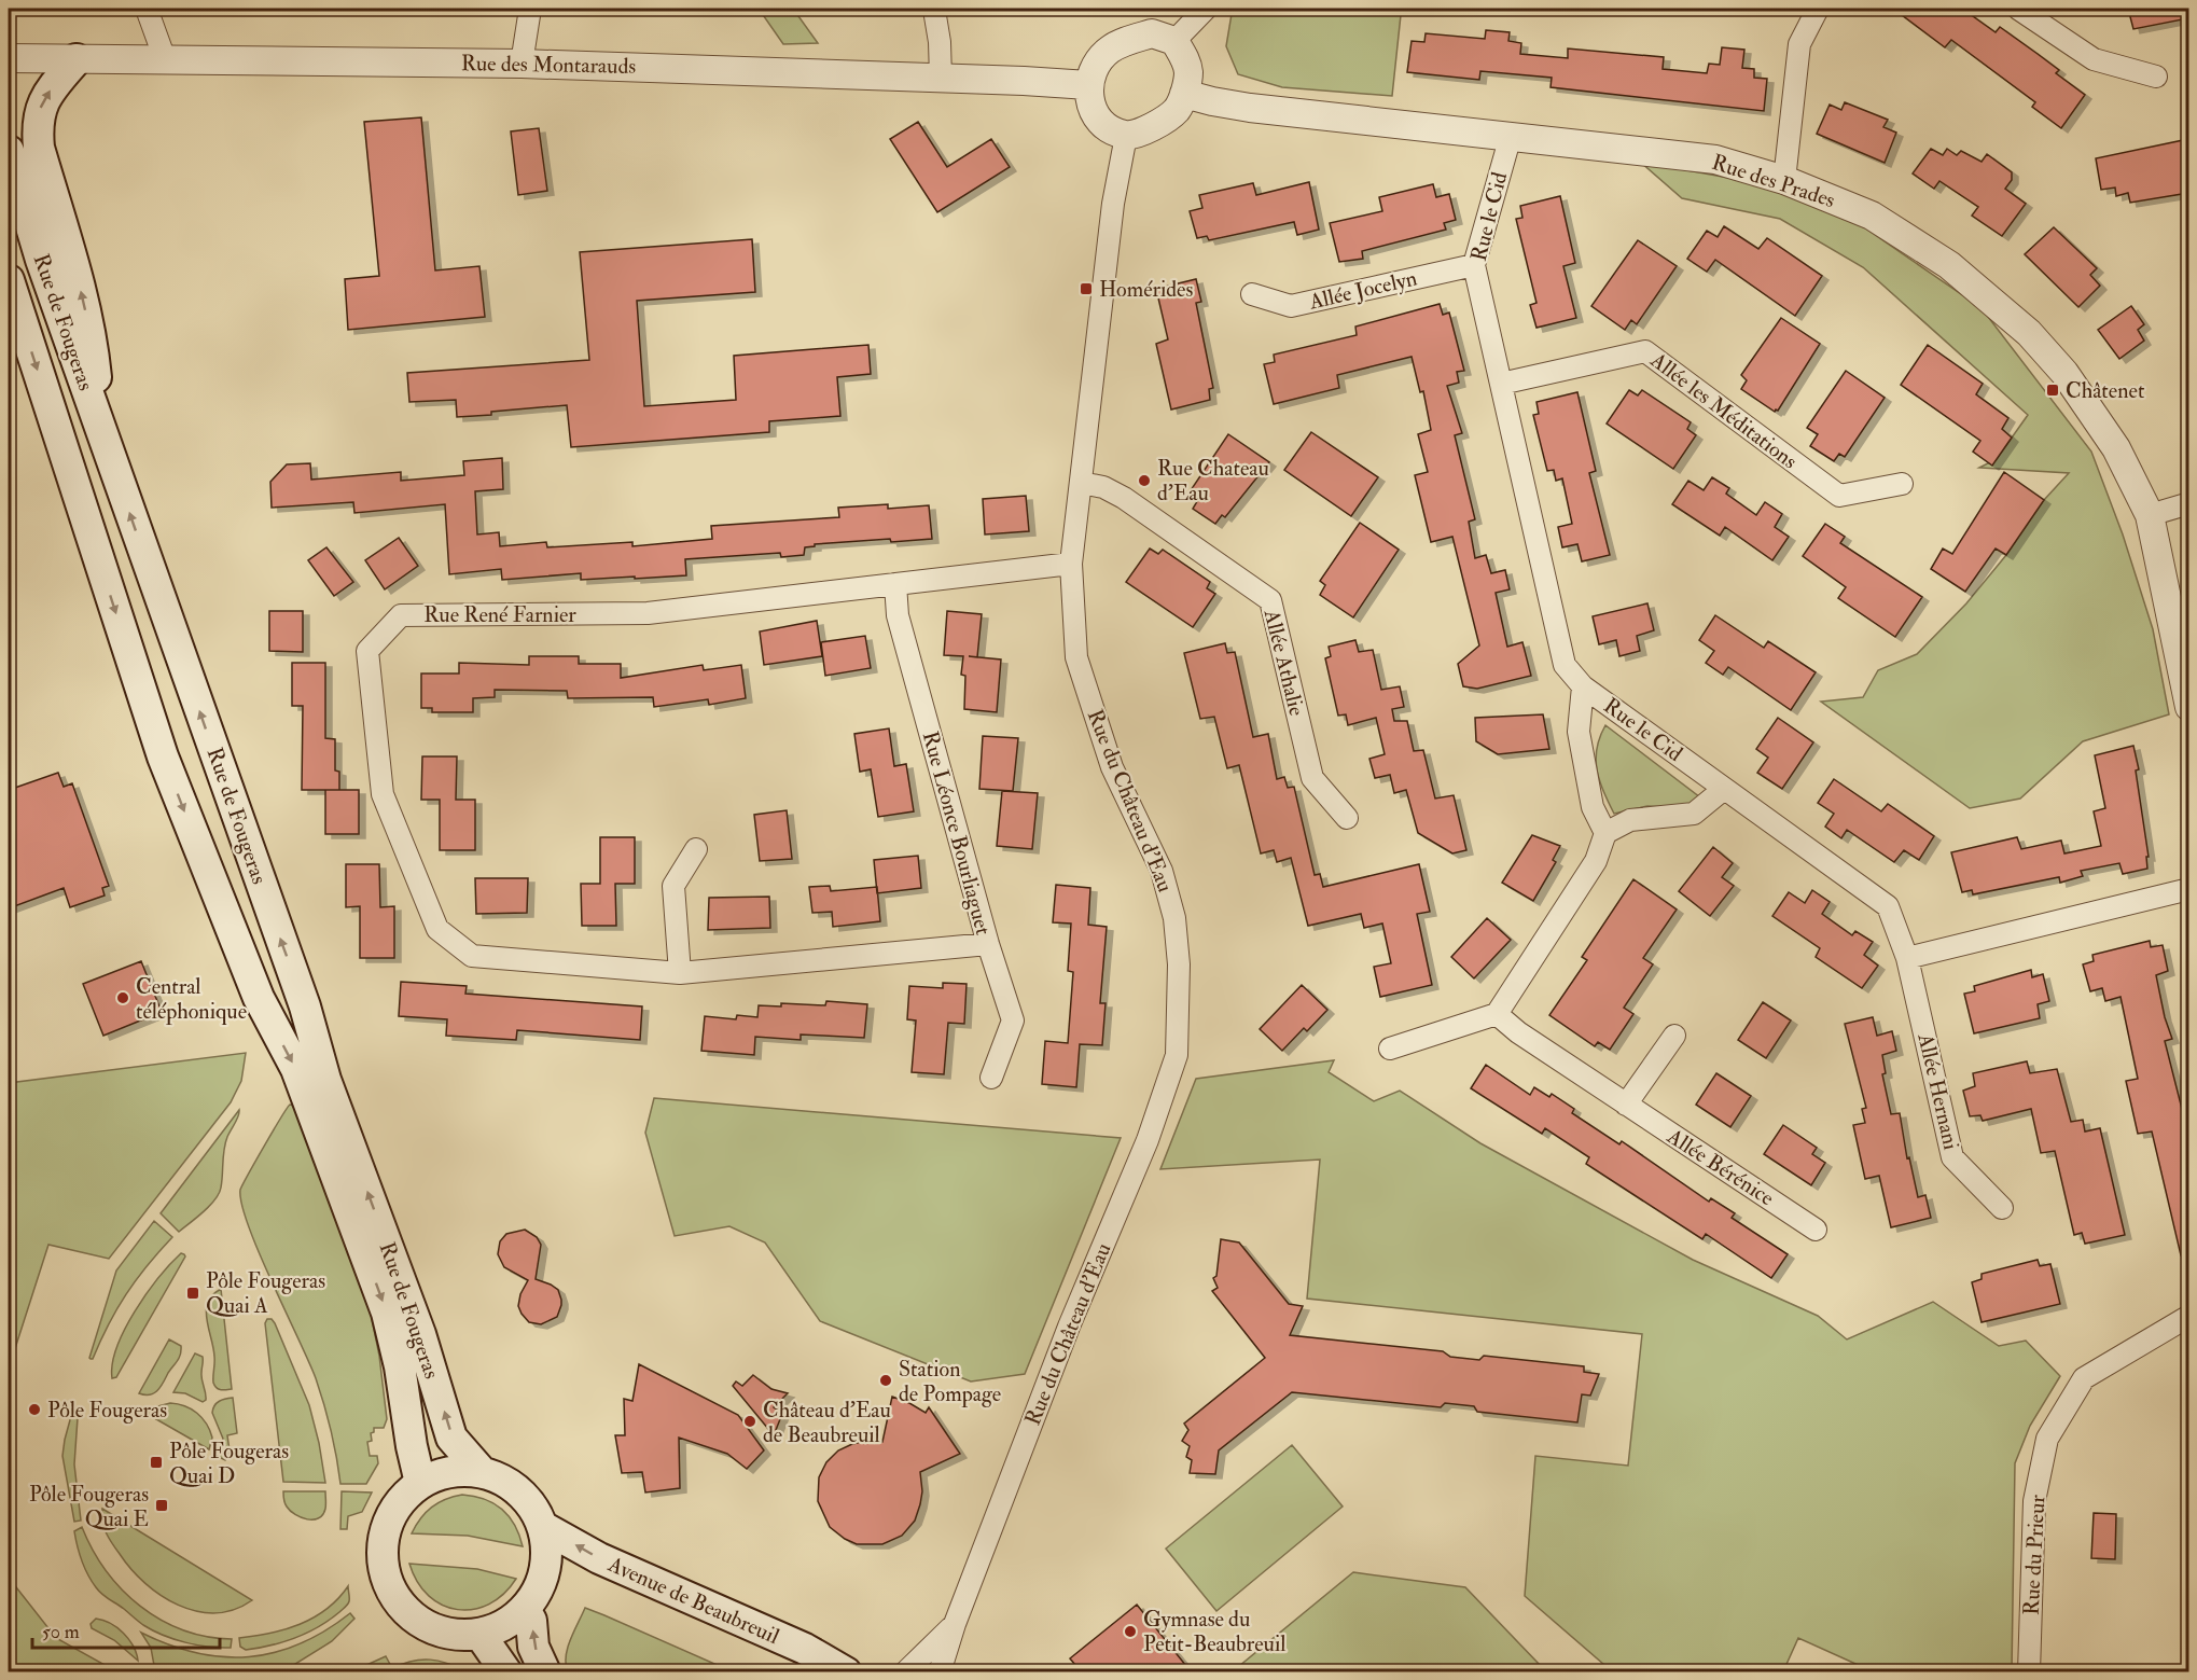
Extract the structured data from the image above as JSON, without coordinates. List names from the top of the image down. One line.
{"streets":{"main road":["Rue de Fougeras","Avenue de Beaubreuil"],"street":["Rue des Montarauds","Rue des Prades","Rue le Cid","Allée Jocelyn","Allée les Méditations","Rue René Farnier","Allée Athalie","Rue du Château d'Eau","Rue Léonce Bourliaguet","Allée Hernani","Allée Bérénice","Rue du Prieur"]},"crossings":[["Rue des Montarauds","Rue des Prades"],["Rue des Montarauds","Rue du Château d'Eau"],["Rue des Prades","Rue le Cid"],["Rue des Prades","Rue du Château d'Eau"],["Rue le Cid","Allée Jocelyn"],["Rue le Cid","Allée les Méditations"],["Rue le Cid","Allée Hernani"],["Rue de Fougeras","Avenue de Beaubreuil"],["Rue René Farnier","Rue du Château d'Eau"],["Rue René Farnier","Rue Léonce Bourliaguet"],["Allée Athalie","Rue du Château d'Eau"]],"one_way":["Avenue de Beaubreuil"],"places":{"transit":["Homérides","Châtenet","Pôle Fougeras Quai A","Pôle Fougeras Quai D","Pôle Fougeras Quai E"],"other":["Rue Chateau d'Eau","Central téléphonique","Station de Pompage","Pôle Fougeras","Château d'Eau de Beaubreuil","Gymnase du Petit-Beaubreuil"]},"scale_bar":"50 m"}
